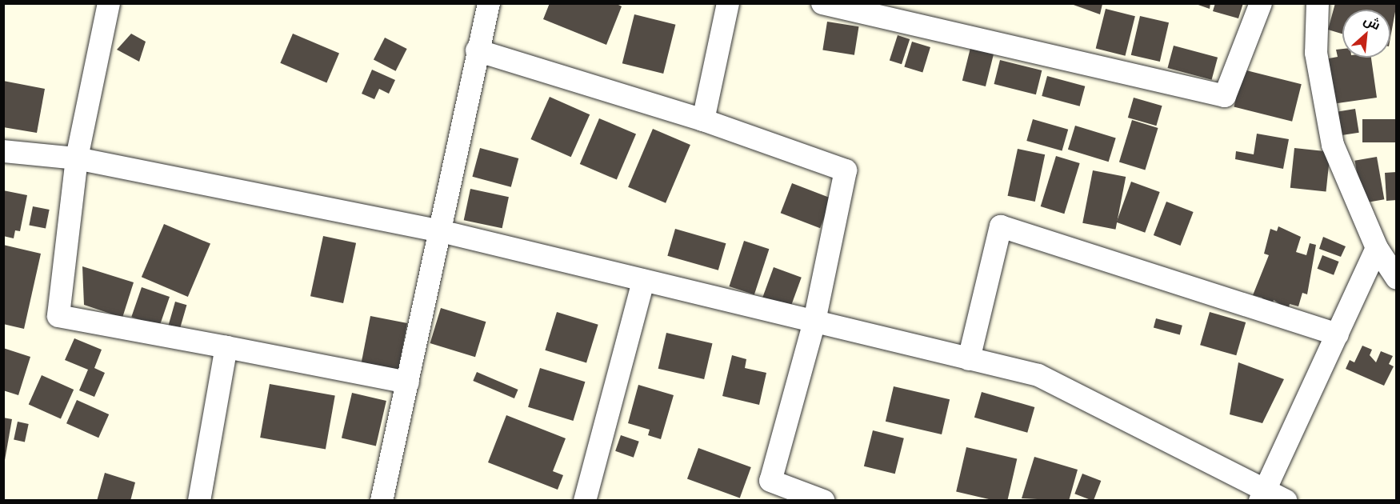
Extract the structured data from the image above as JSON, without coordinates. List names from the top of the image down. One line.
{"north":"top right"}
